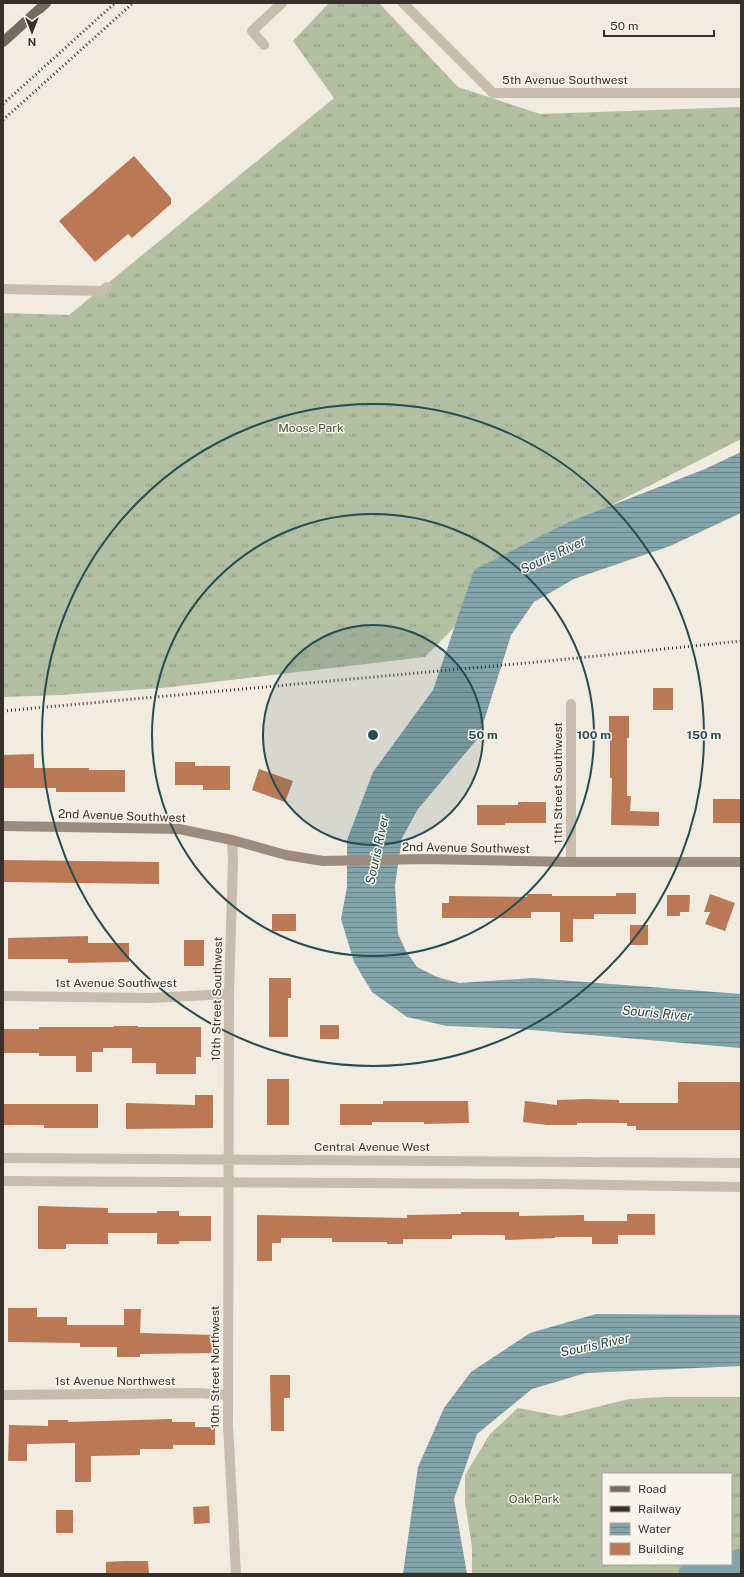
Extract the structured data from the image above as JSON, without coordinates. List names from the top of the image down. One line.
{"streets":{"street":["5th Avenue Southwest","11th Street Southwest","2nd Avenue Southwest","1st Avenue Southwest","10th Street Southwest","Central Avenue West","10th Street Northwest","1st Avenue Northwest"]},"crossings":[["11th Street Southwest","2nd Avenue Southwest"],["2nd Avenue Southwest","10th Street Southwest"],["1st Avenue Southwest","10th Street Southwest"],["10th Street Southwest","Central Avenue West"],["10th Street Southwest","10th Street Northwest"],["Central Avenue West","10th Street Northwest"],["10th Street Northwest","1st Avenue Northwest"]],"water":["Souris River"],"parks":["Moose Park","Oak Park"],"legend":["Road","Railway","Water","Building"],"scale_bar":"50 m","north":"bottom","rings":["50 m","100 m","150 m"]}
